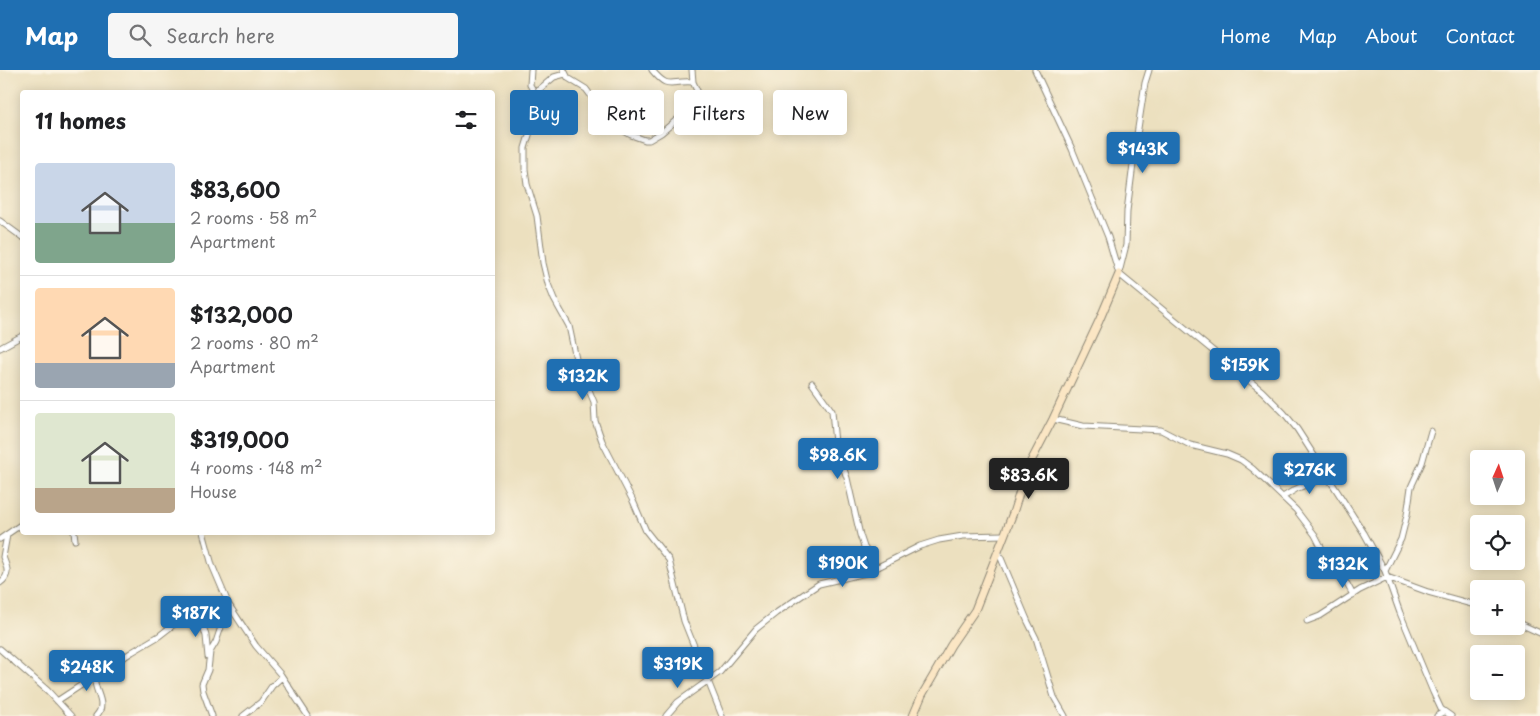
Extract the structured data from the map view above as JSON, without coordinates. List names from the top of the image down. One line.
{"north":"top","page":{"header":"Map","search":"Search here","nav":["Home","Map","About","Contact"],"chip":["Buy","Rent","Filters","New"],"heading":"11 homes","price":["$143K","$159K","$132K","$98.6K","$276K","$83.6K","$190K","$132K","$187K","$319K","$248K"],"list":[{"name":"$83,600","note":"2 rooms · 58 m² · Apartment"},{"name":"$132,000","note":"2 rooms · 80 m² · Apartment"},{"name":"$319,000","note":"4 rooms · 148 m² · House"}],"map_buttons":["+","−"]}}
